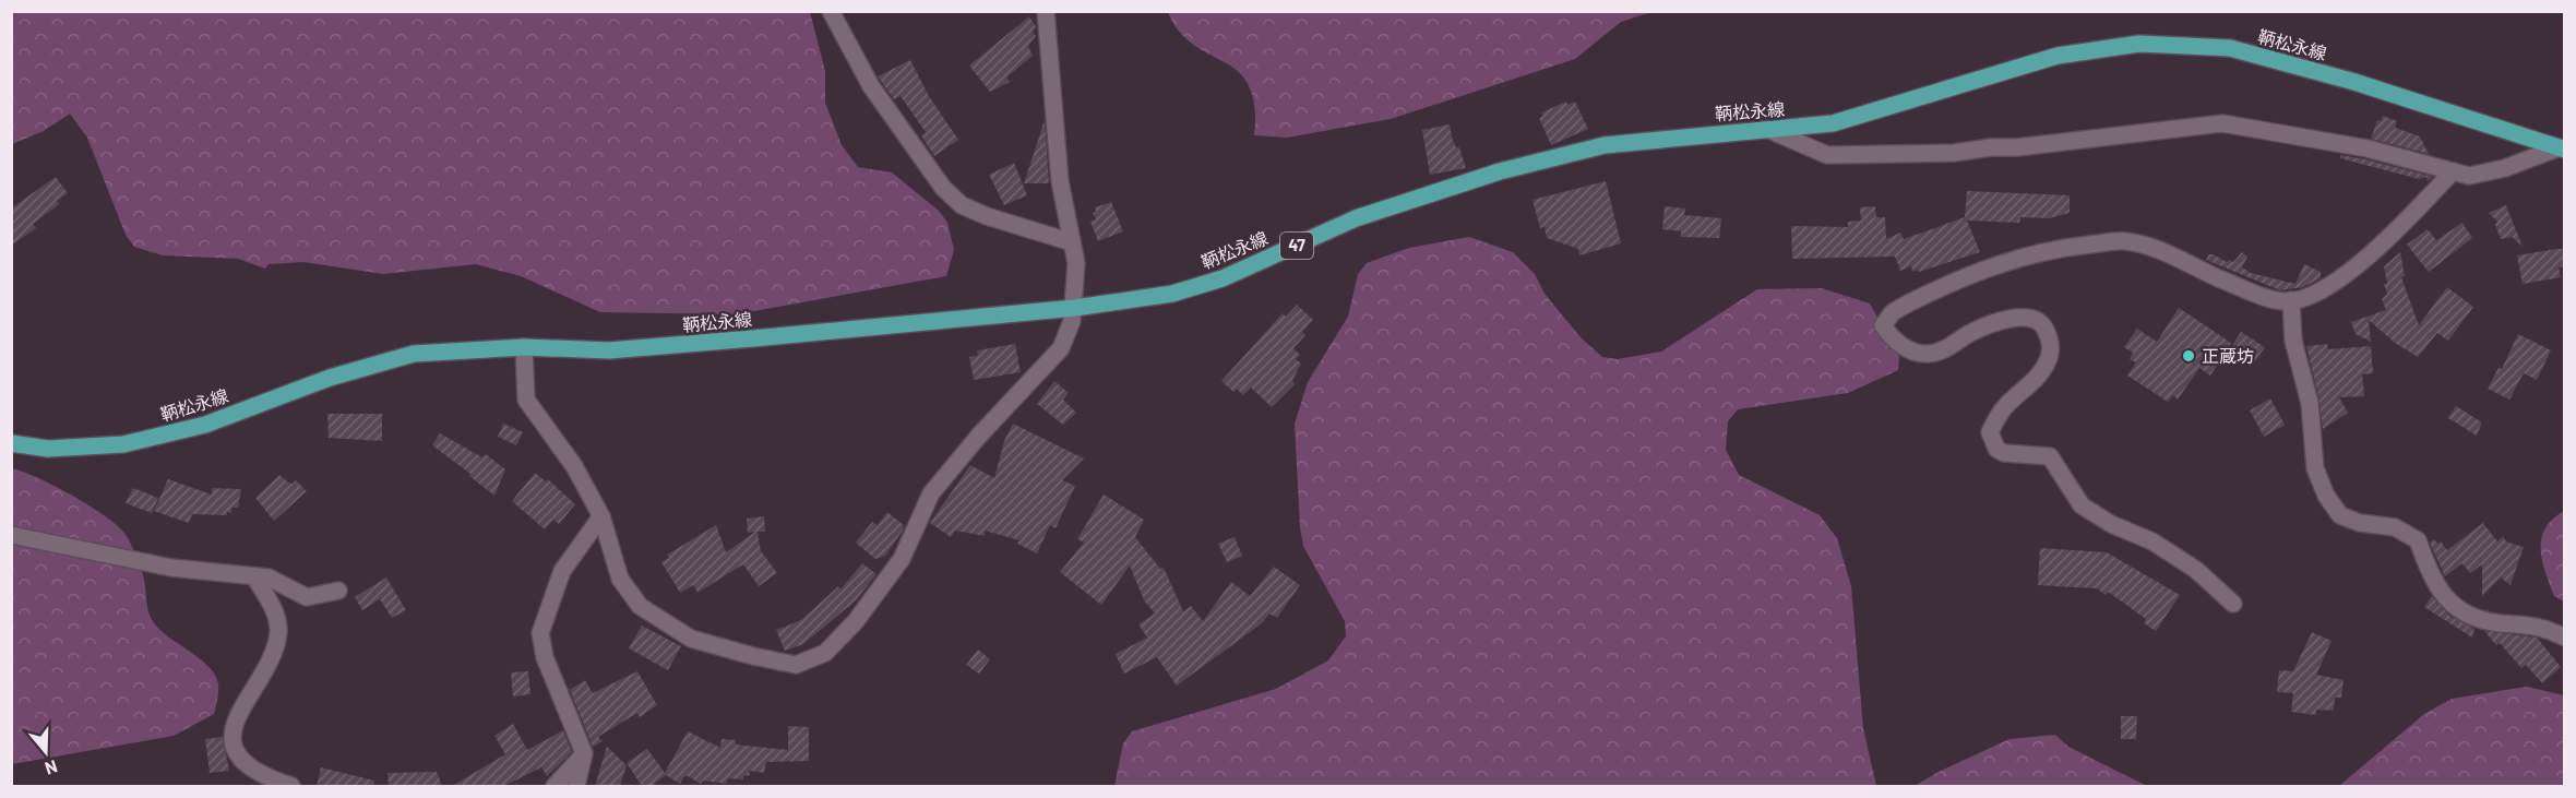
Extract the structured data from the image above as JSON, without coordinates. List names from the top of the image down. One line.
{"streets":{"main road":["鞆松永線","47"]},"places":["正蔵坊"],"north":"bottom"}
